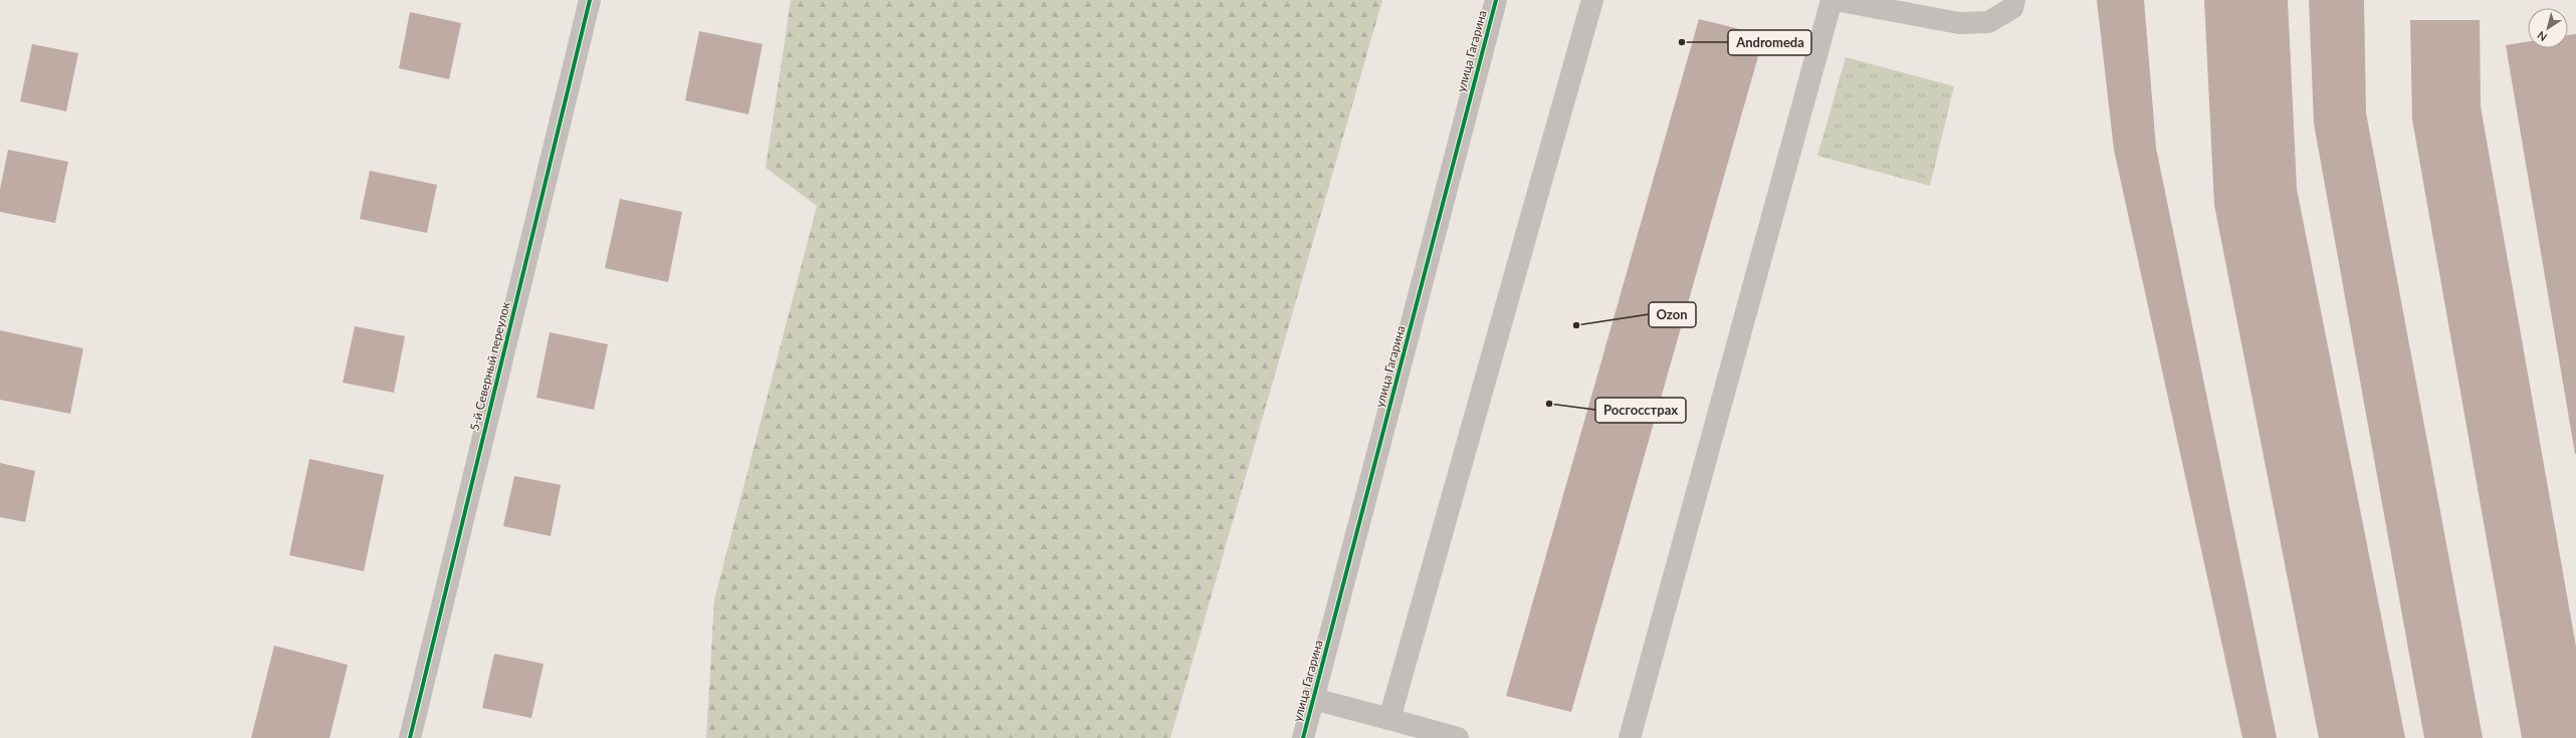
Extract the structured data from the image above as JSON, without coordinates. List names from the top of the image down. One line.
{"streets":{"street":["улица Гагарина","5-й Северный переулок"]},"places":["Andromeda","Ozon","Росгосстрах"],"north":"bottom left"}
